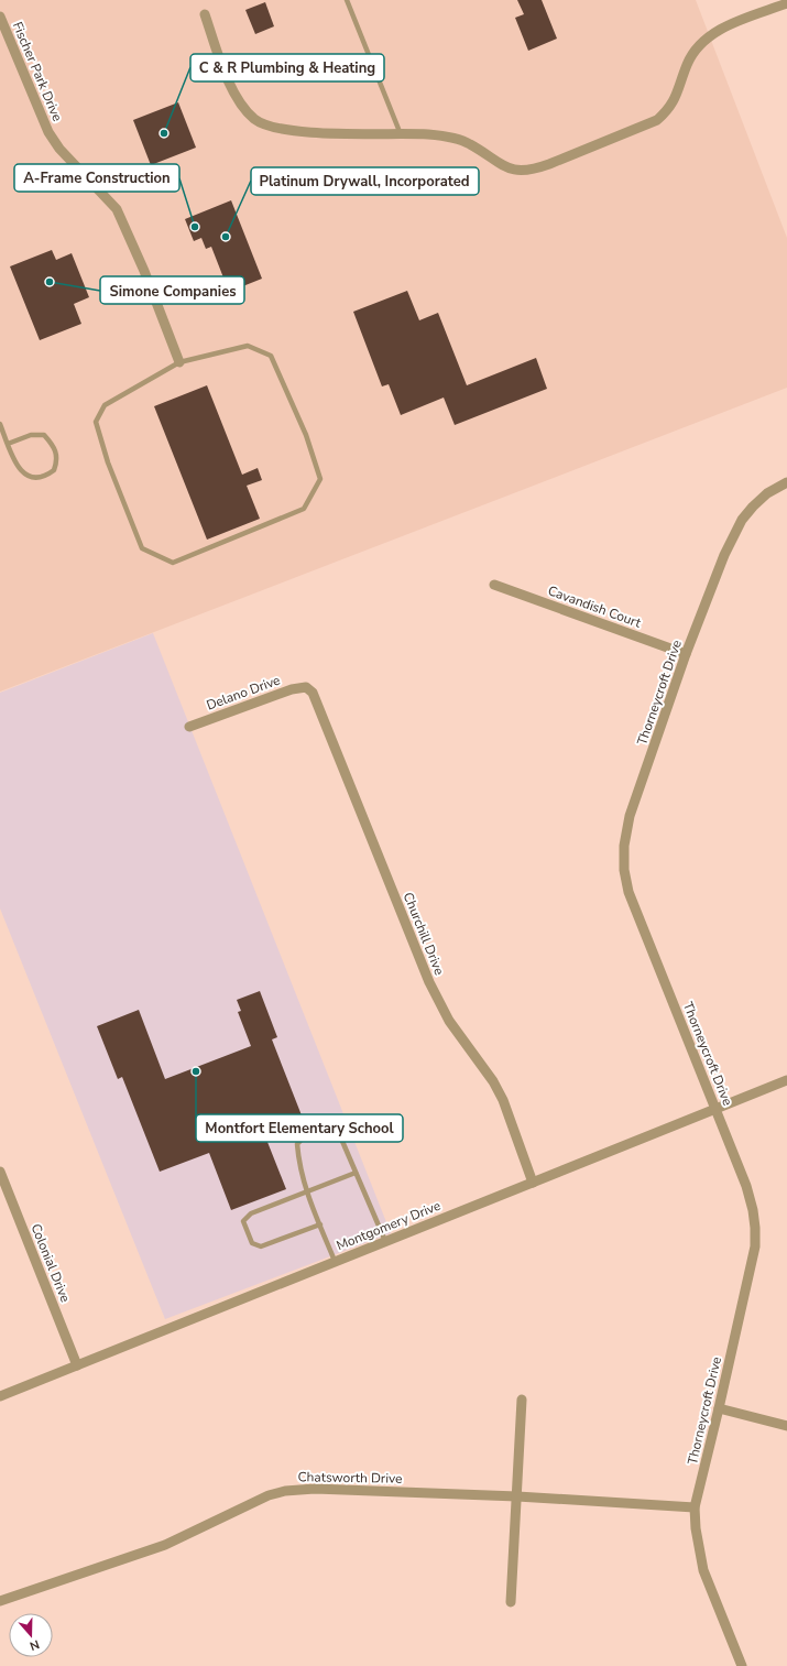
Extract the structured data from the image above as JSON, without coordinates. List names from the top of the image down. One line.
{"streets":{"street":["Fischer Park Drive","Cavandish Court","Delano Drive","Thorneycroft Drive","Churchill Drive","Montgomery Drive","Colonial Drive","Chatsworth Drive"]},"crossings":[["Cavandish Court","Thorneycroft Drive"],["Delano Drive","Churchill Drive"],["Thorneycroft Drive","Montgomery Drive"],["Thorneycroft Drive","Chatsworth Drive"],["Churchill Drive","Montgomery Drive"],["Montgomery Drive","Colonial Drive"]],"places":["C & R Plumbing & Heating","A-Frame Construction","Platinum Drywall, Incorporated","Simone Companies","Montfort Elementary School"],"north":"bottom"}
